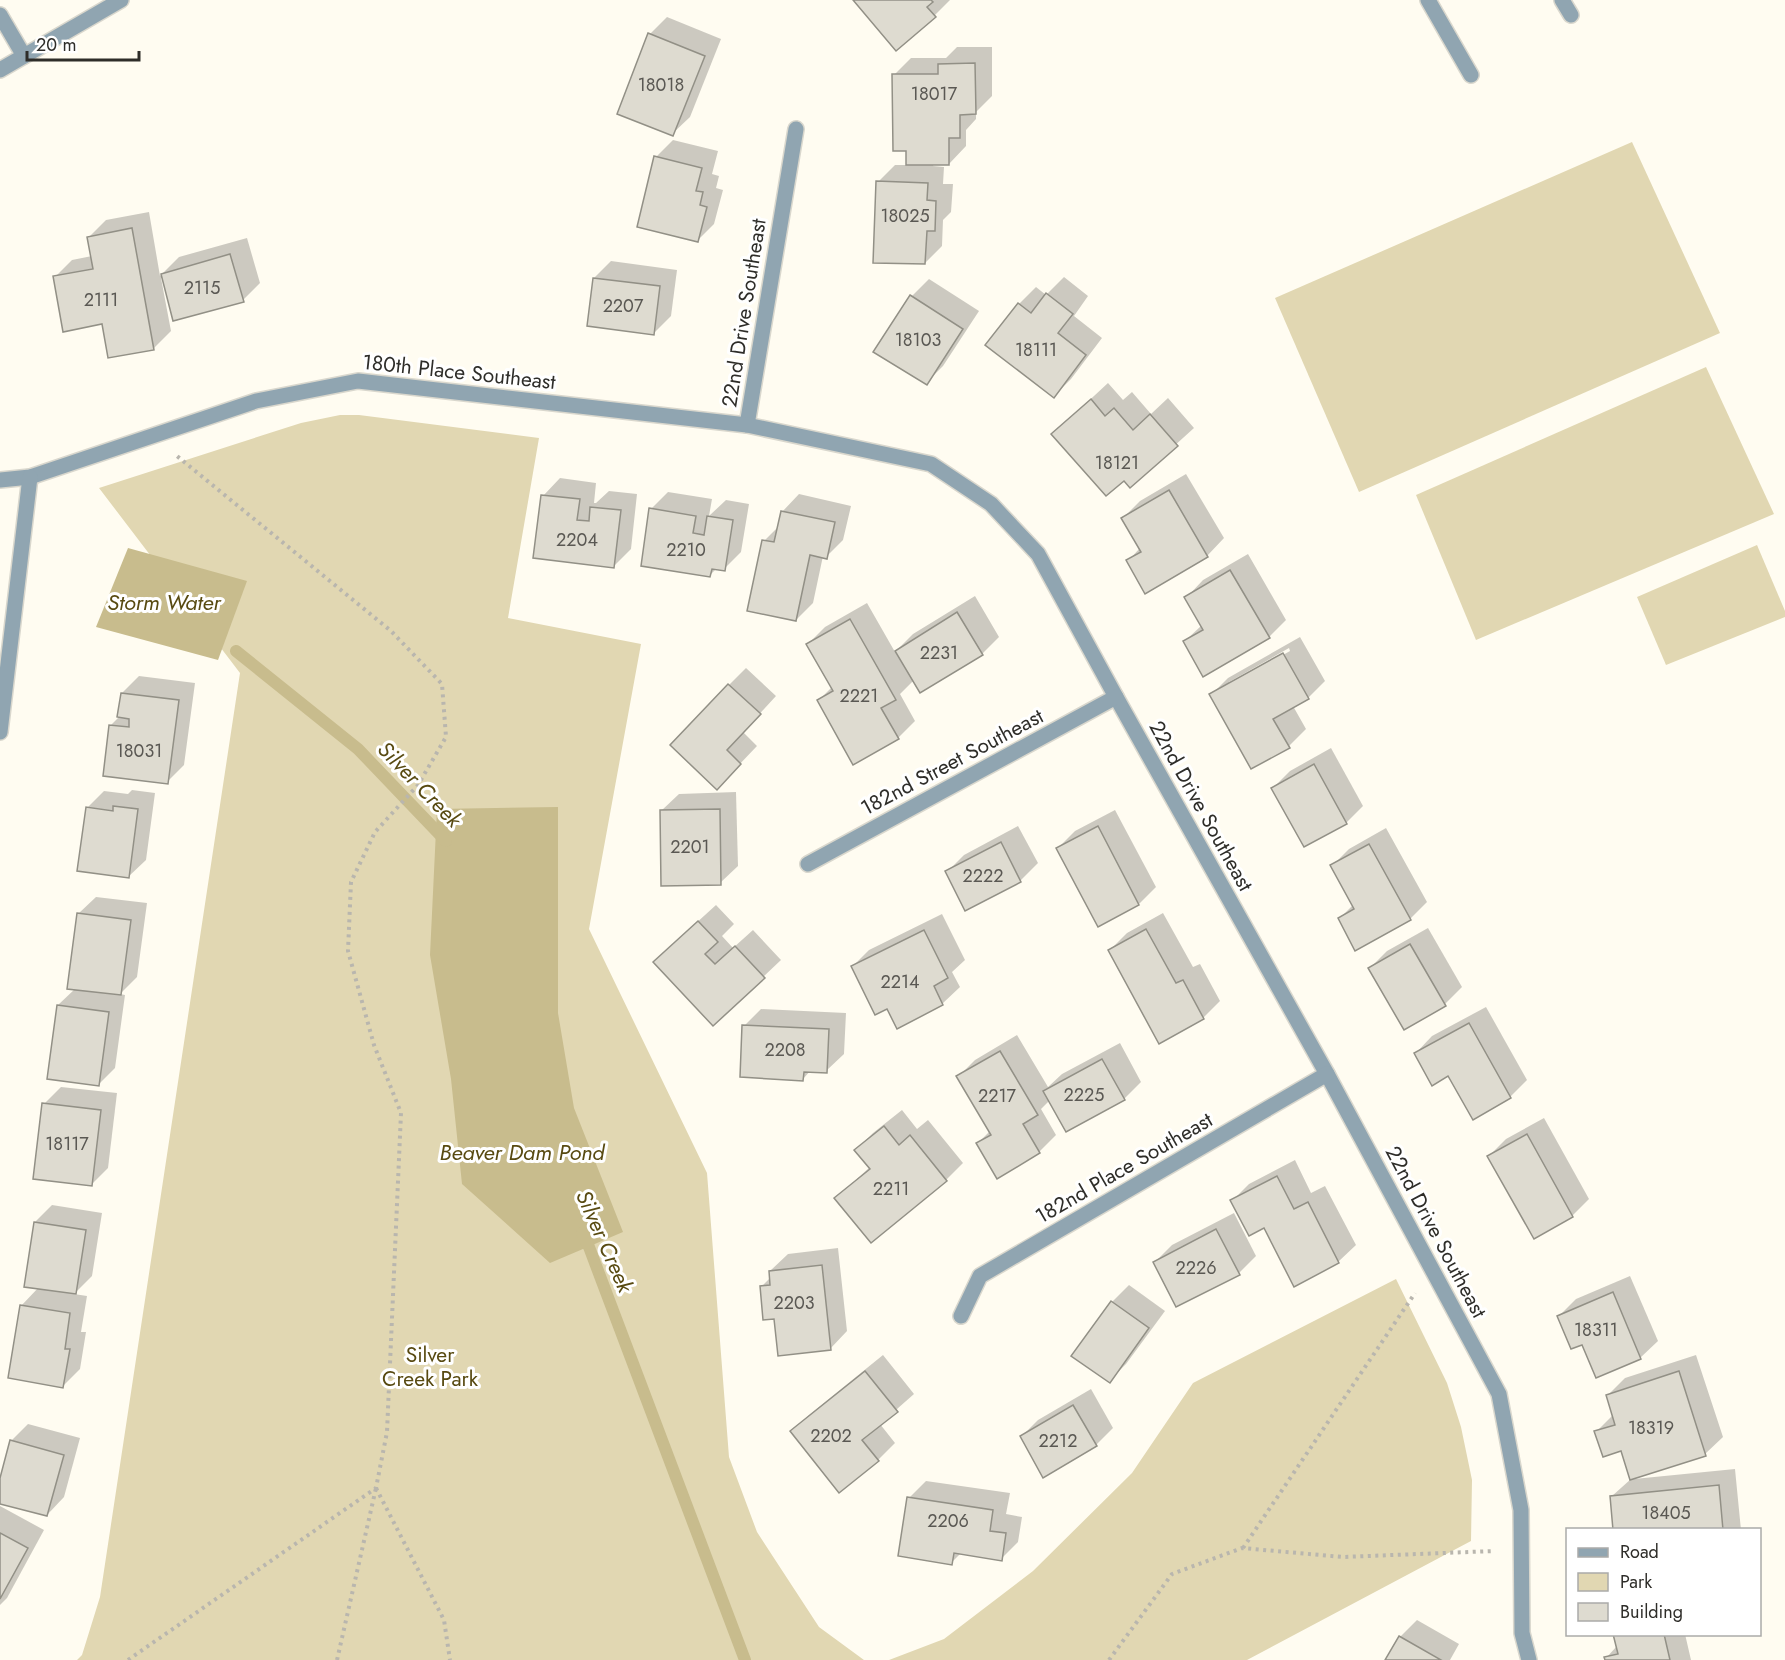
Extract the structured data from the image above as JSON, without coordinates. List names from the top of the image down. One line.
{"streets":{"street":["22nd Drive Southeast","180th Place Southeast","182nd Street Southeast","182nd Place Southeast"]},"crossings":[["22nd Drive Southeast","180th Place Southeast"],["22nd Drive Southeast","182nd Street Southeast"],["22nd Drive Southeast","182nd Place Southeast"]],"water":["Storm Water","Silver Creek","Beaver Dam Pond"],"parks":["Silver Creek Park"],"house_numbers":["18018","18017","18025","2115","2111","2207","18103","18111","18121","2204","2210","2231","2221","18031","2201","2222","2214","2208","2225","2217","18117","2211","2226","2203","18311","18319","2202","2212","18405","2206"],"legend":["Road","Park","Building"],"scale_bar":"20 m"}
